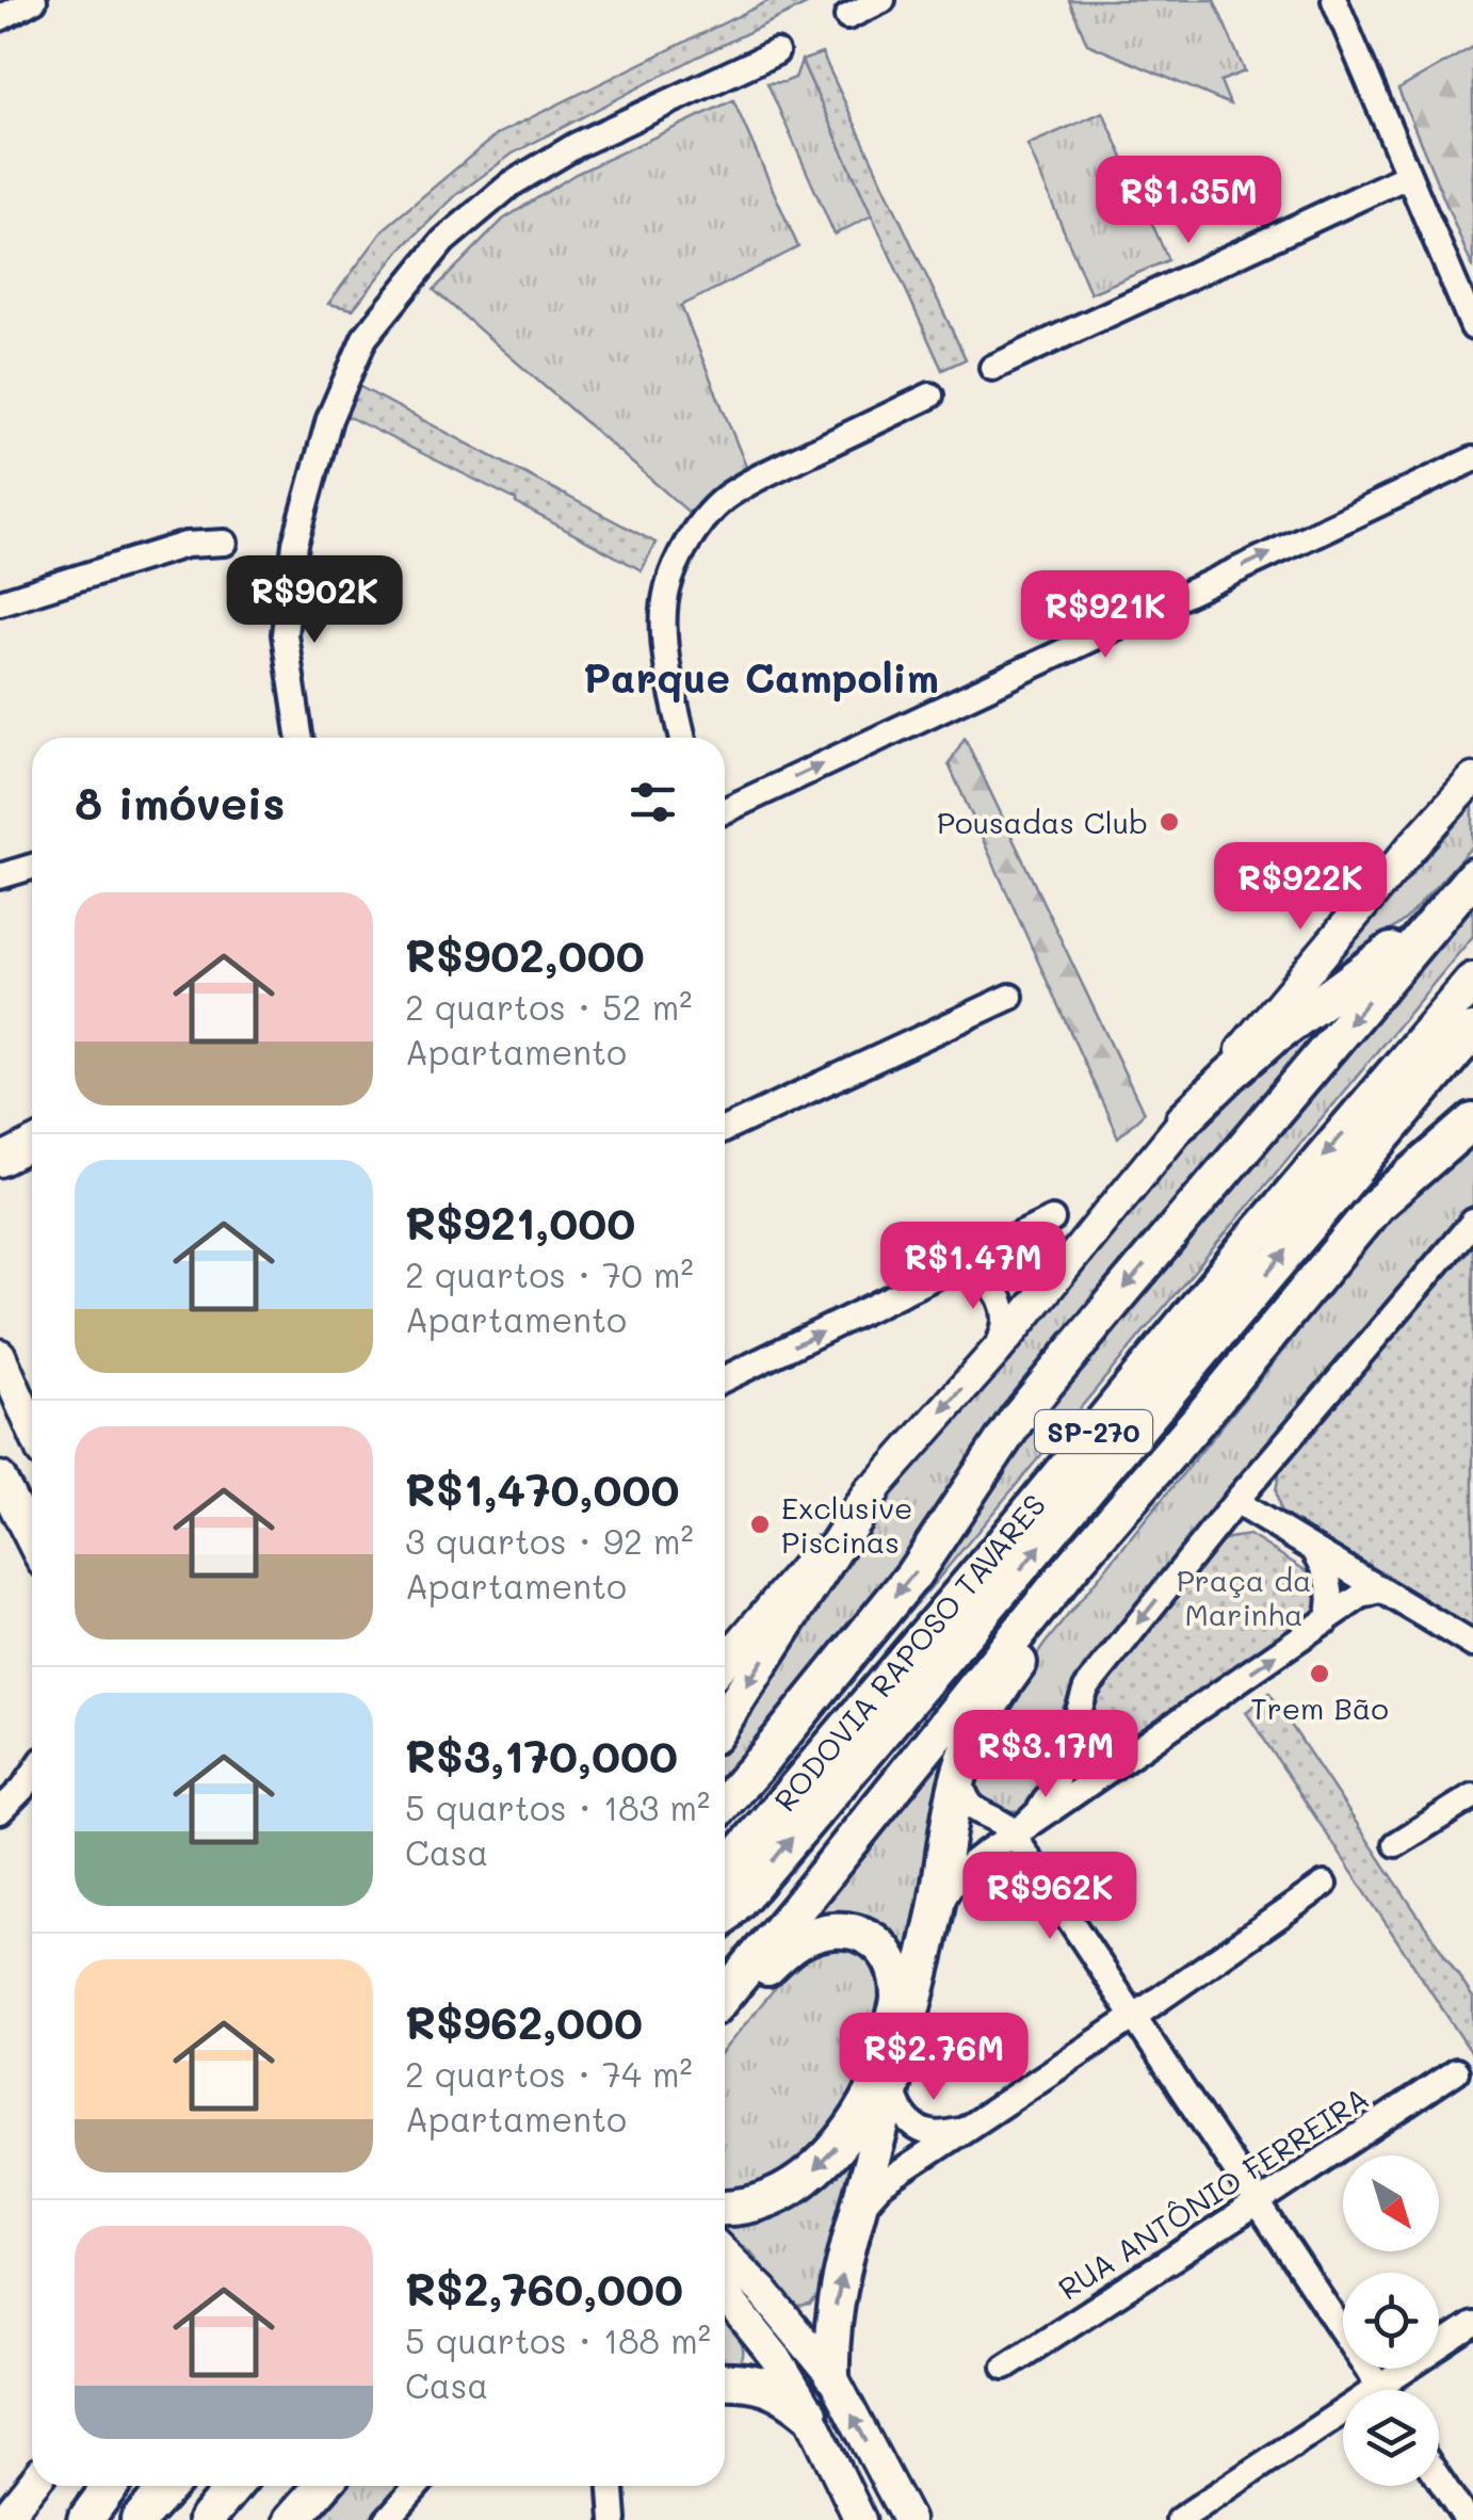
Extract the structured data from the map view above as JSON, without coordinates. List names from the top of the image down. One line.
{"streets":{"highway":["SP-270","RODOVIA RAPOSO TAVARES"],"street":["RUA ANTÔNIO FERREIRA"]},"districts":["Parque Campolim"],"parks":["Praça da Marinha"],"places":["Pousadas Club","Exclusive Piscinas","Trem Bão"],"north":"bottom right","page":{"price":["R$1.35M","R$902K","R$921K","R$922K","R$1.47M","R$3.17M","R$962K","R$2.76M"],"heading":"8 imóveis","list":[{"name":"R$902,000","note":"2 quartos · 52 m² · Apartamento"},{"name":"R$921,000","note":"2 quartos · 70 m² · Apartamento"},{"name":"R$1,470,000","note":"3 quartos · 92 m² · Apartamento"},{"name":"R$3,170,000","note":"5 quartos · 183 m² · Casa"},{"name":"R$962,000","note":"2 quartos · 74 m² · Apartamento"},{"name":"R$2,760,000","note":"5 quartos · 188 m² · Casa"}]}}
